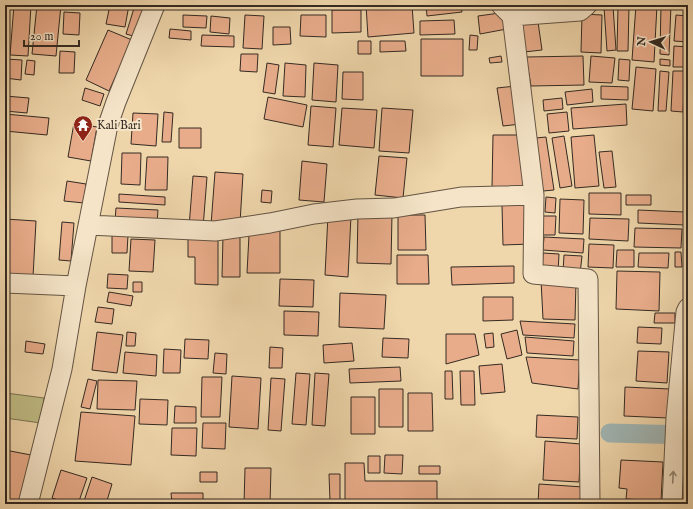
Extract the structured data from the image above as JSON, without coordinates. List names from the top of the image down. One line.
{"places":{"temple":["Kali Bari"]},"scale_bar":"20 m","north":"left"}
